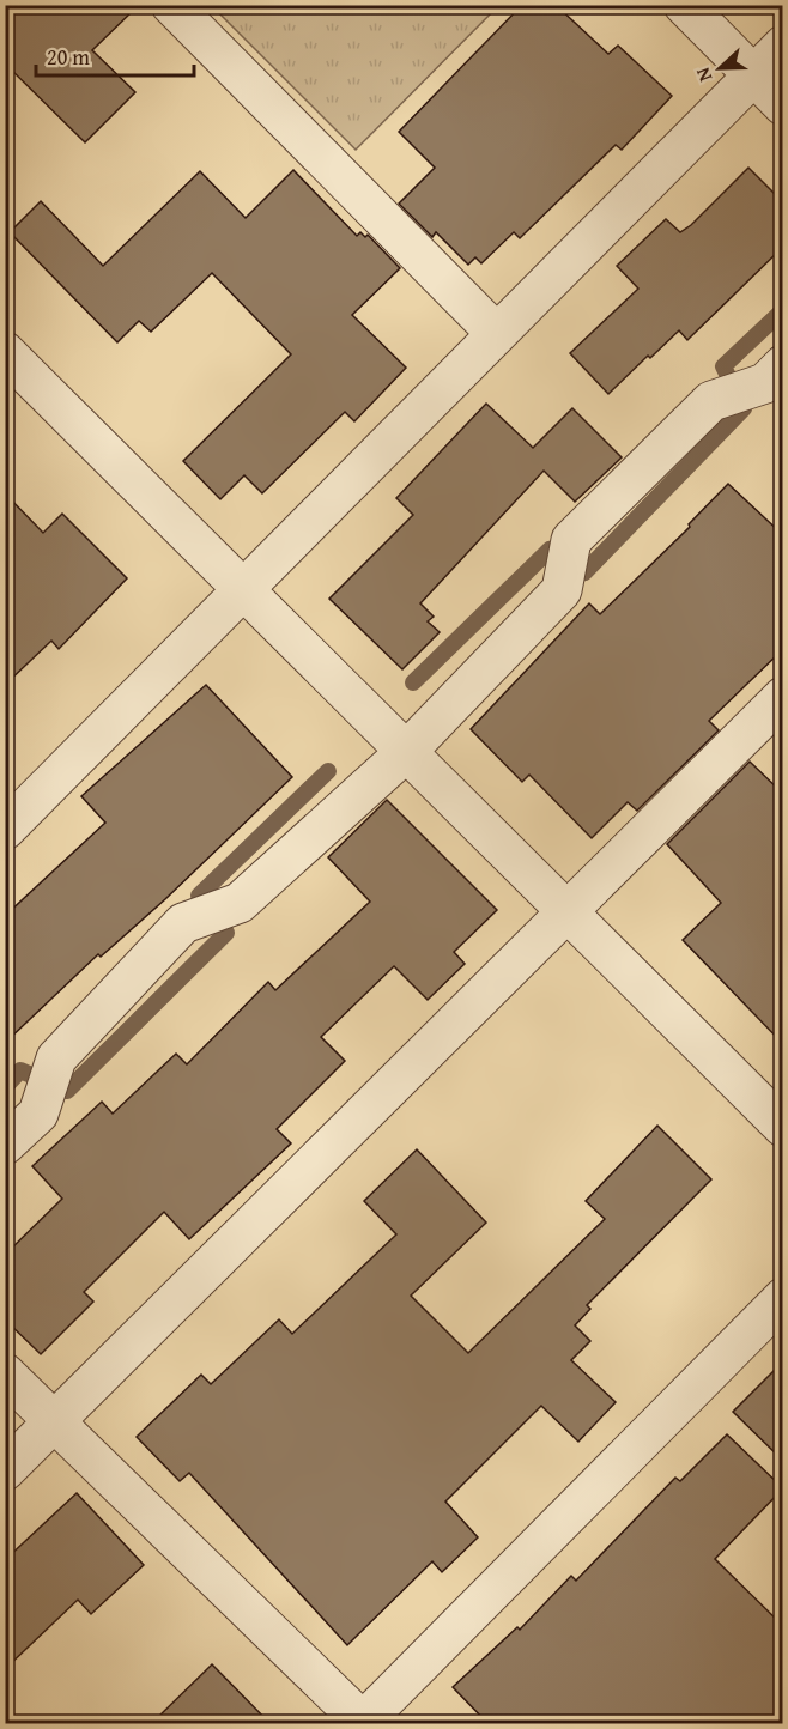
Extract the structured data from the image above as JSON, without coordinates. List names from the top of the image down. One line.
{"scale_bar":"20 m","north":"left"}
